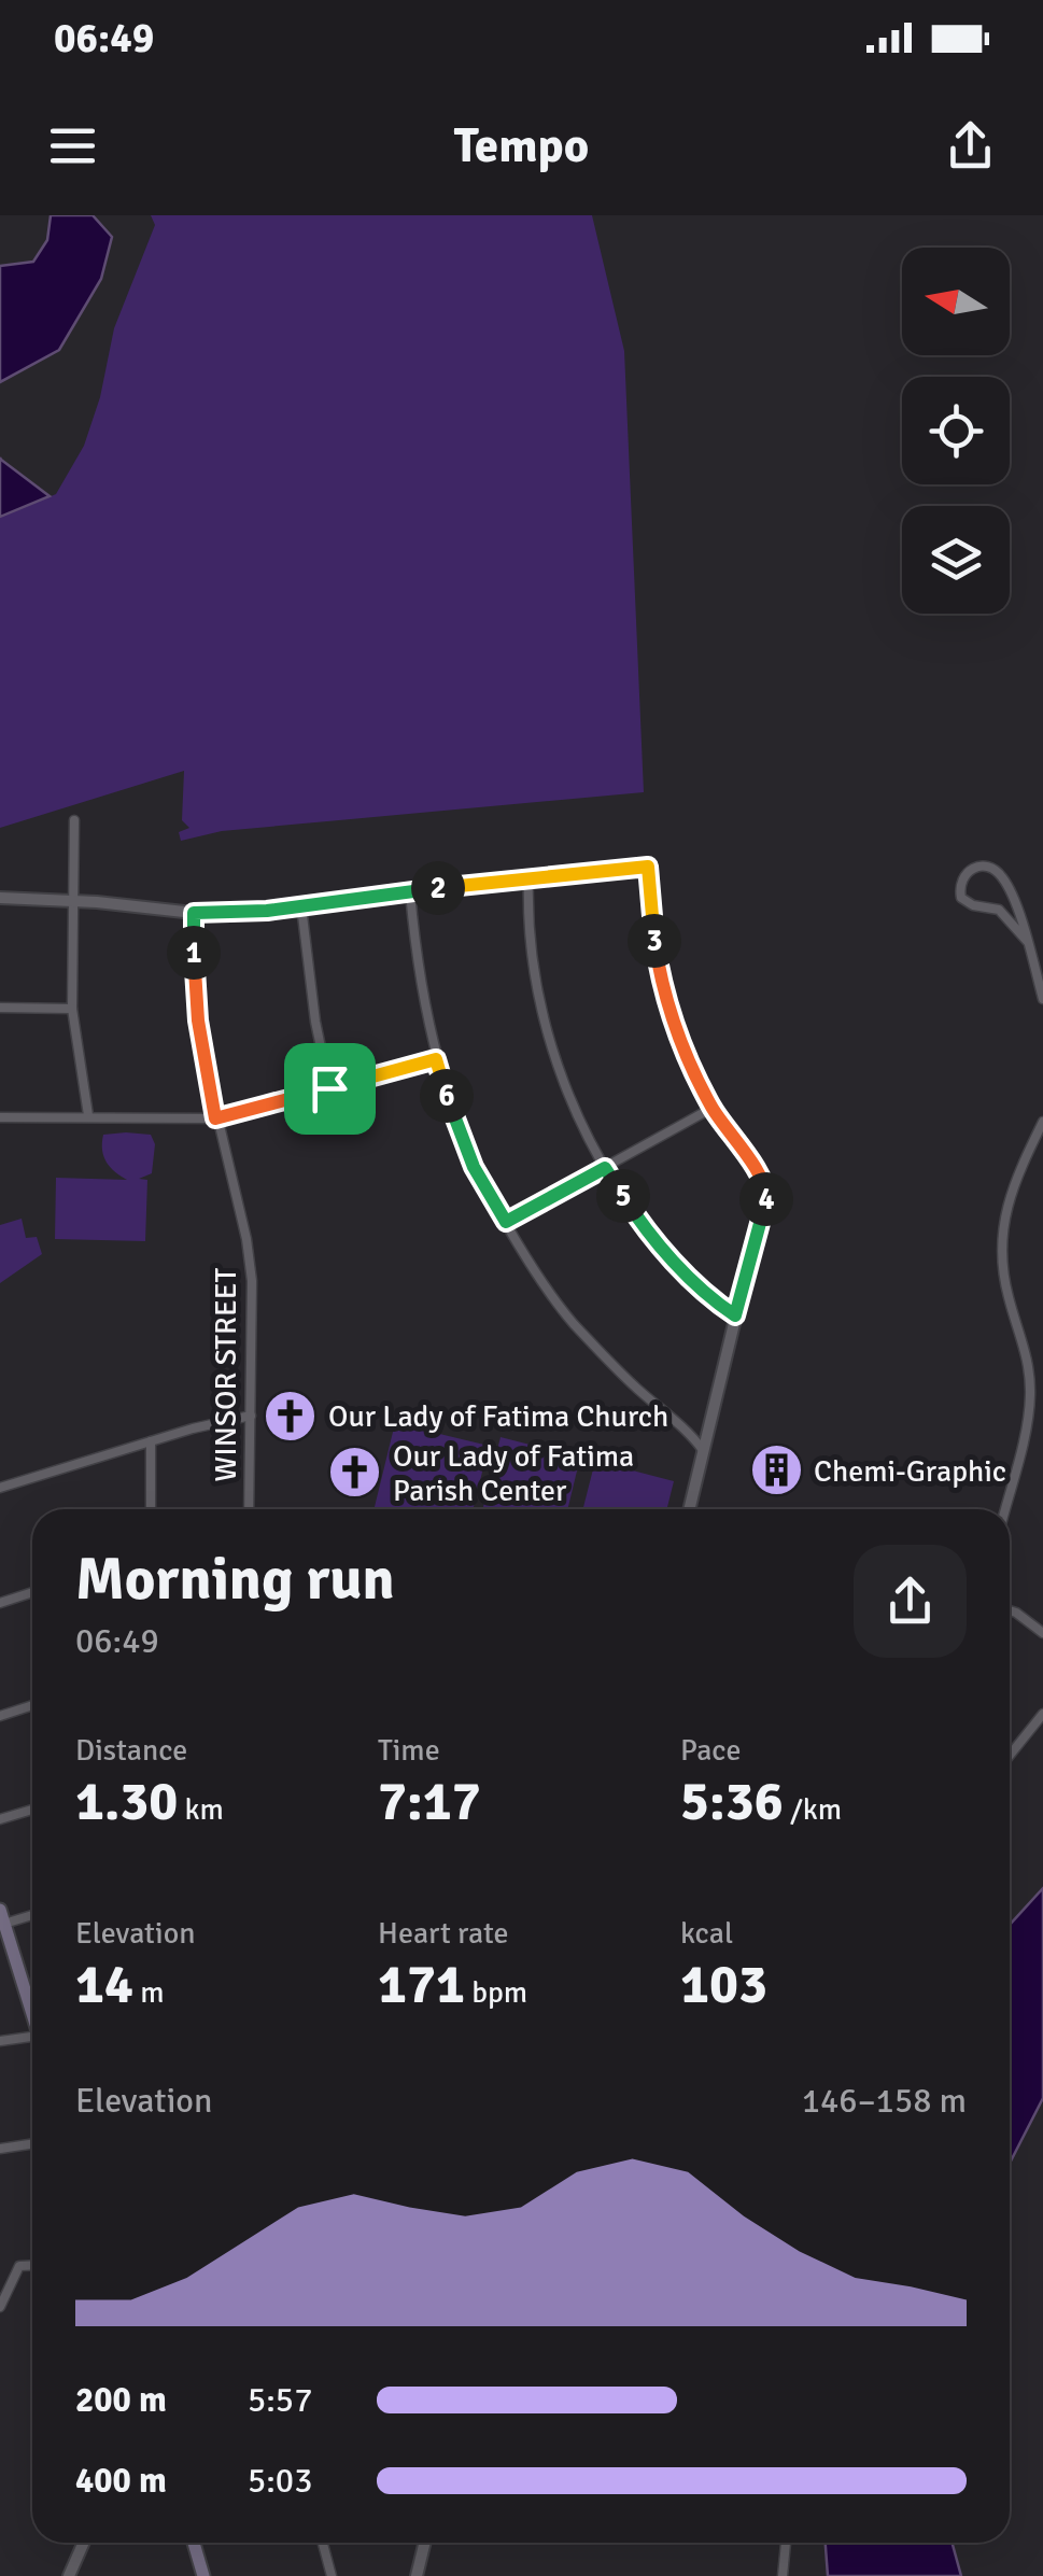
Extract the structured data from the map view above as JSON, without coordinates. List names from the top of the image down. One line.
{"streets":{"street":["WINSOR STREET"]},"places":{"church":["Our Lady of Fatima Church","Our Lady of Fatima Parish Center"],"building":["Chemi-Graphic"]},"north":"left","page":{"status":"06:49","header":"Tempo","pins":["2","3","1","6","5","4"],"heading":["Morning run","06:49"],"stats":[["Distance","1.30 km"],["Time","7:17"],["Pace","5:36 /km"],["Elevation","14 m"],["Heart rate","171 bpm"],["kcal","103"]],"chart":["Elevation","146–158 m"],"list":[{"name":"200 m","note":"5:57"},{"name":"400 m","note":"5:03"}]}}
